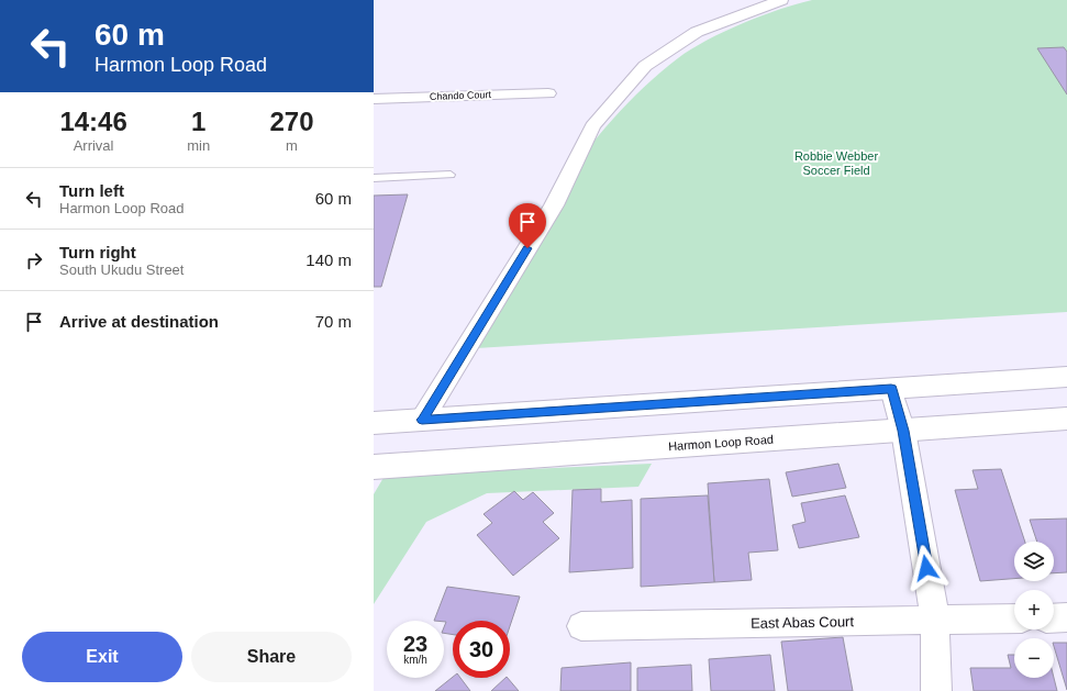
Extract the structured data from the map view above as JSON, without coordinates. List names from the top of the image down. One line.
{"streets":{"main road":["Harmon Loop Road"],"street":["Chando Court","East Abas Court"]},"parks":["Robbie Webber Soccer Field"],"page":{"turn":["60 m","Harmon Loop Road"],"eta":["14:46","Arrival","1","min","270","m"],"list":[{"name":"Turn left","note":"Harmon Loop Road","value":"60 m"},{"name":"Turn right","note":"South Ukudu Street","value":"140 m"},{"name":"Arrive at destination","value":"70 m"}],"map_buttons":["+","−"],"speed":"23 km/h","limit":"30","buttons":["Exit","Share"]}}
